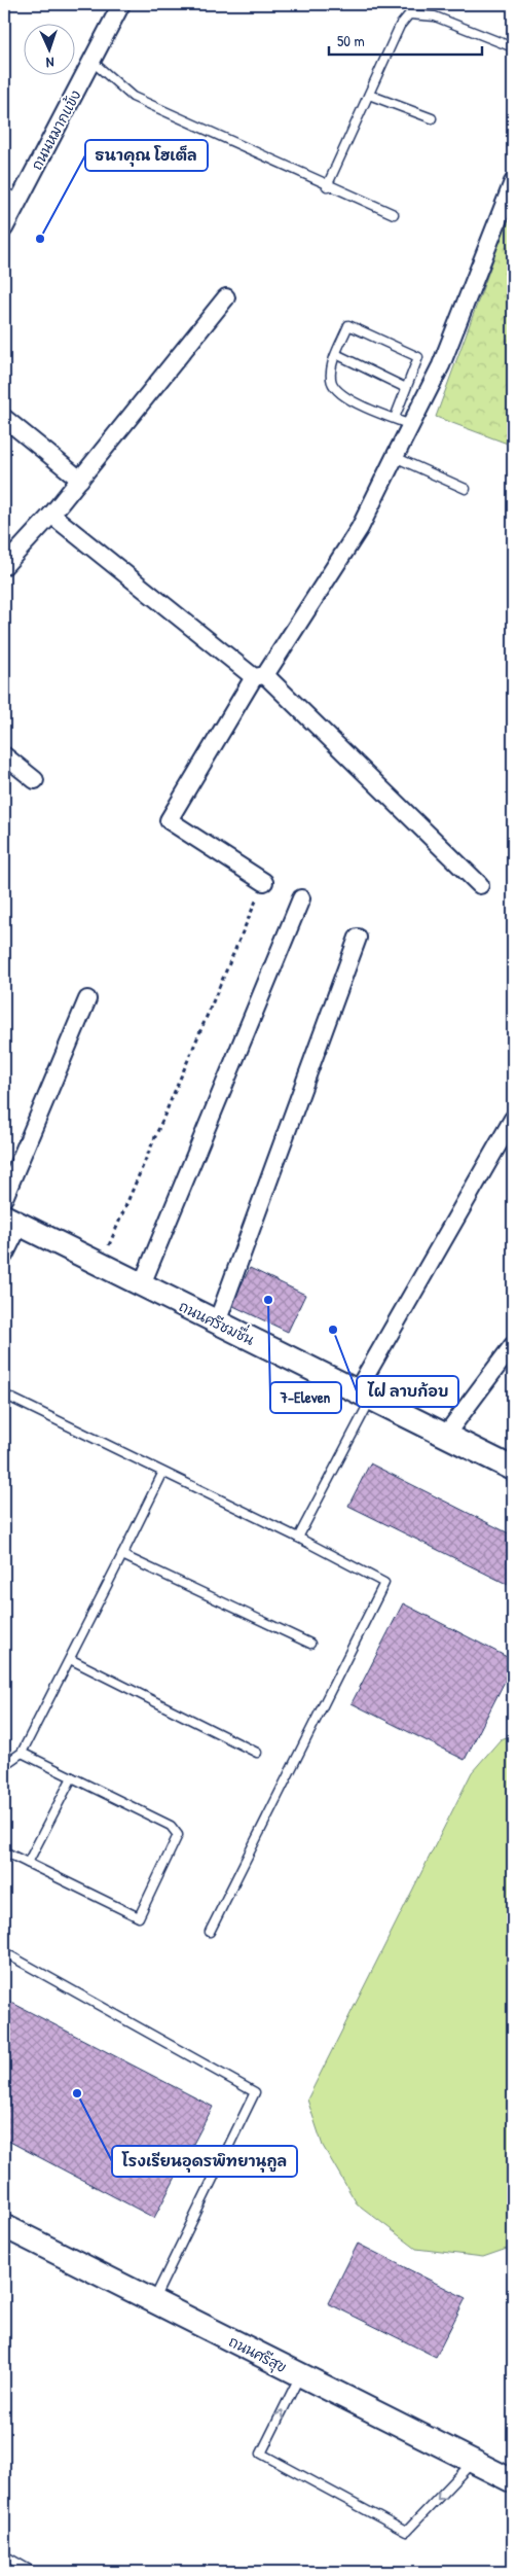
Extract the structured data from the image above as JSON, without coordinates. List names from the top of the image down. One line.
{"streets":{"main road":["ถนนศรีชมชื่น","ถนนศรีสุข"],"street":["ถนนหมากแข้ง"]},"places":["ธนาคุณ โฮเต็ล","7-Eleven","ไฝ ลาบก้อบ","โรงเรียนอุดรพิทยานุกูล"],"scale_bar":"50 m","north":"bottom"}
